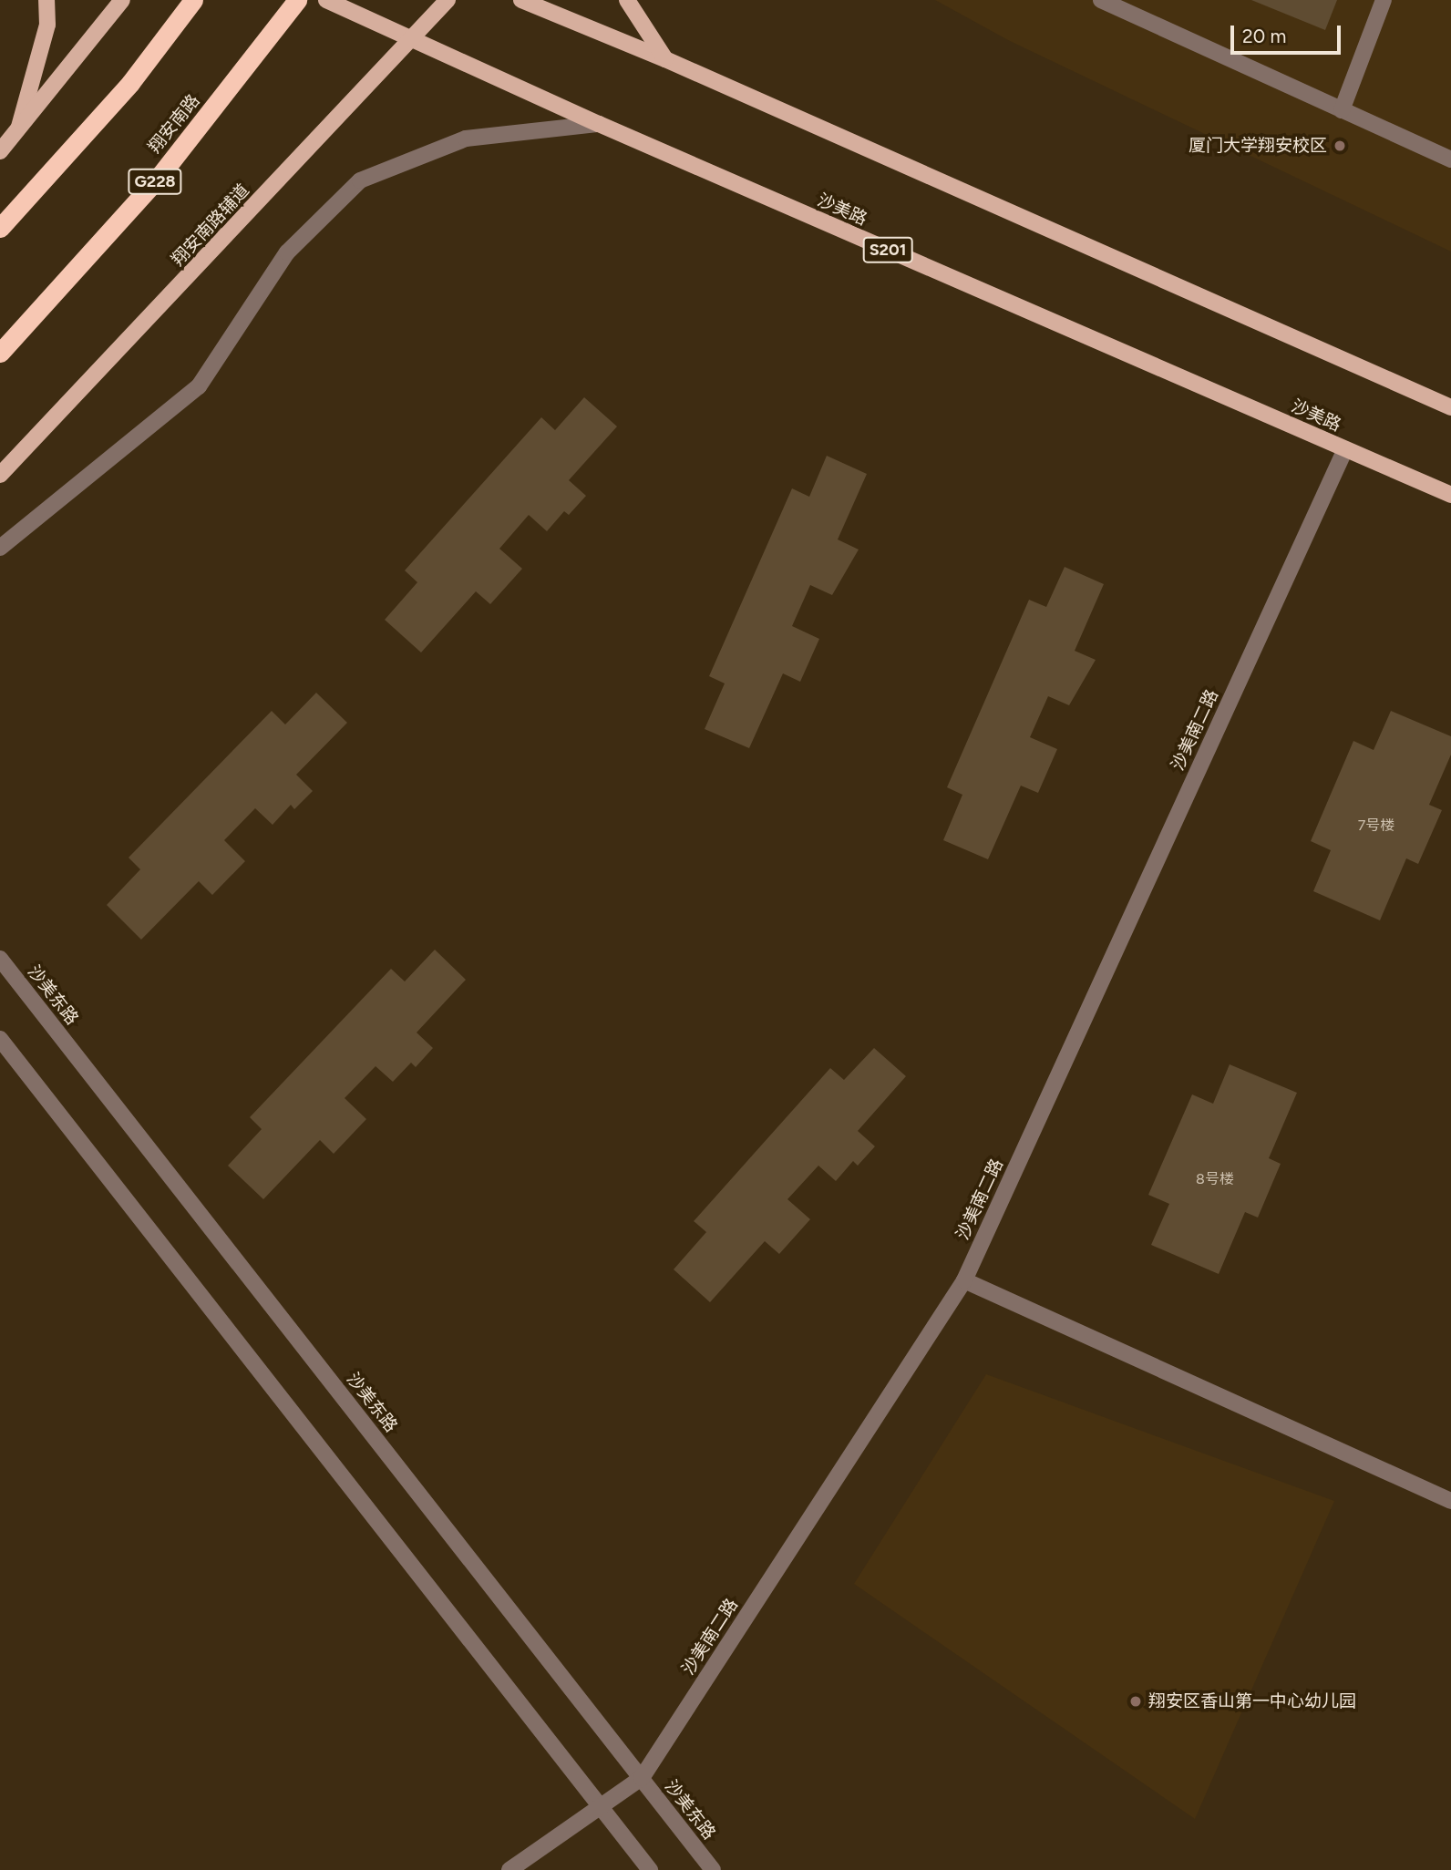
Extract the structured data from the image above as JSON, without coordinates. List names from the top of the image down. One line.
{"streets":{"highway":["翔安南路","G228"],"main road":["沙美路","翔安南路辅道","S201"],"street":["沙美南二路","沙美东路"]},"crossings":[["沙美路","翔安南路辅道"],["沙美路","沙美南二路"],["沙美南二路","沙美东路"]],"places":["厦门大学翔安校区","翔安区香山第一中心幼儿园"],"house_numbers":["7号楼","8号楼"],"scale_bar":"20 m"}
